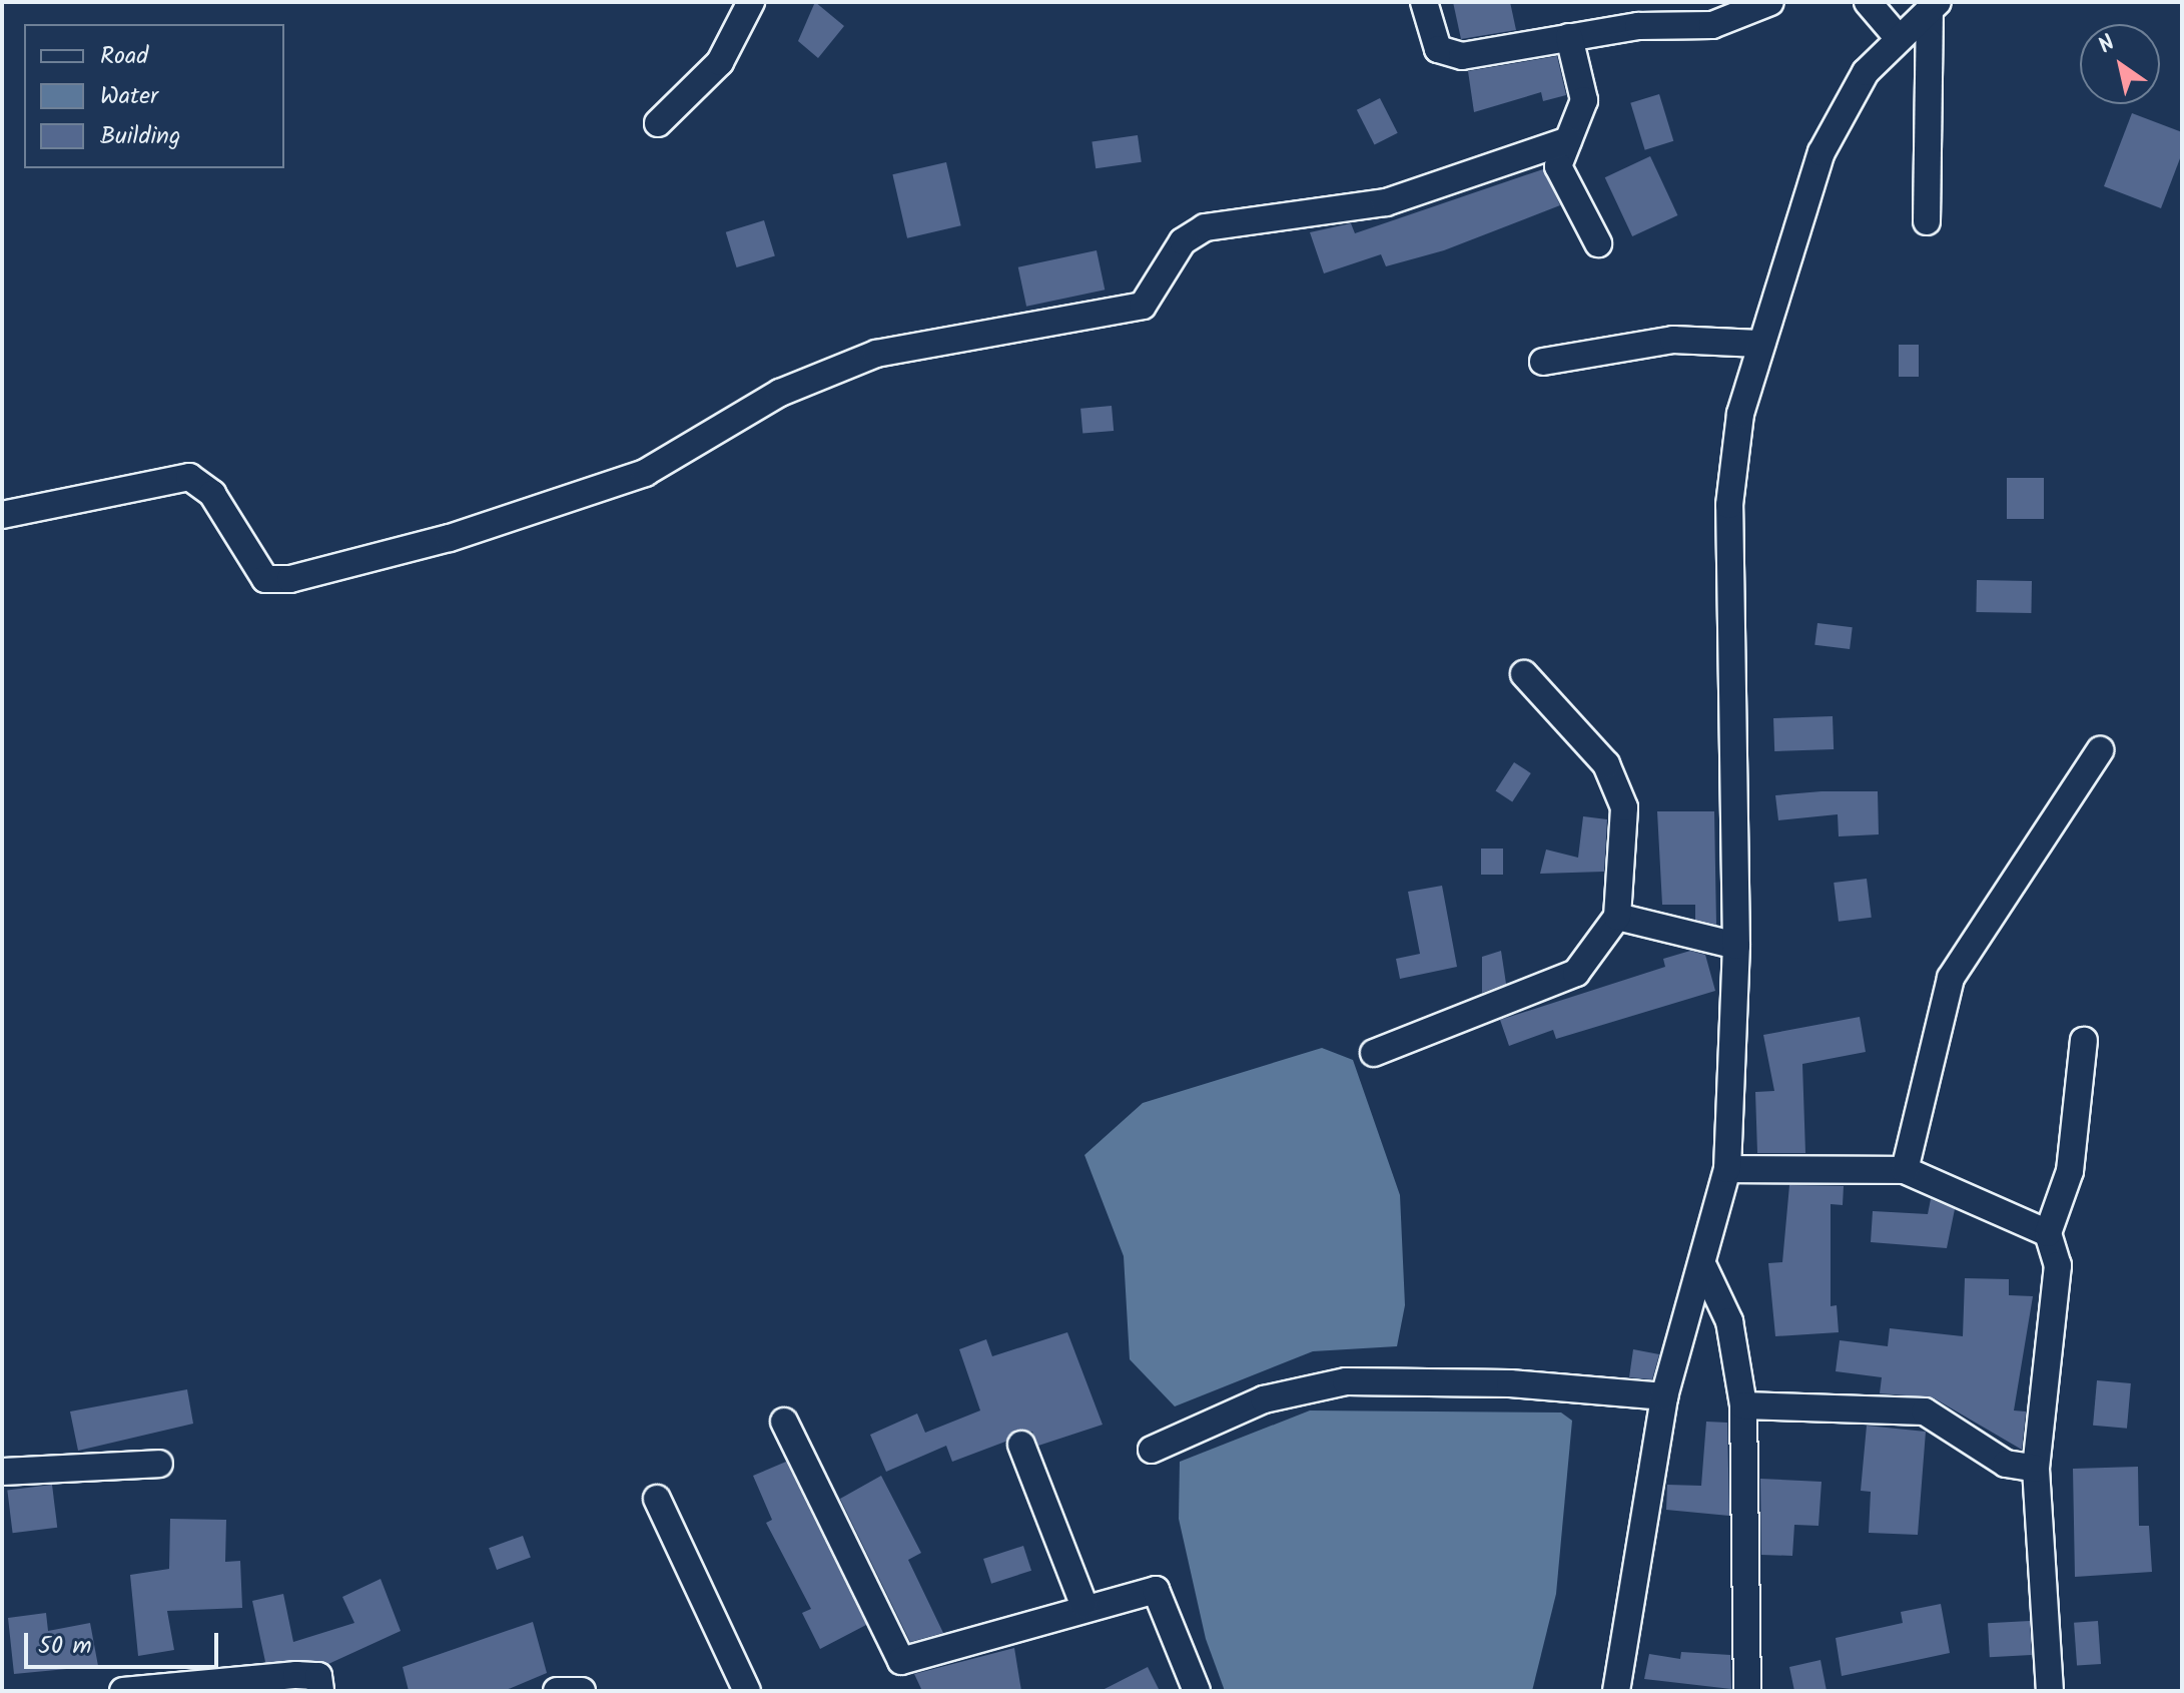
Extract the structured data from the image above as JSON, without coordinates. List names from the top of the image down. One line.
{"legend":["Road","Water","Building"],"scale_bar":"50 m","north":"top left"}
